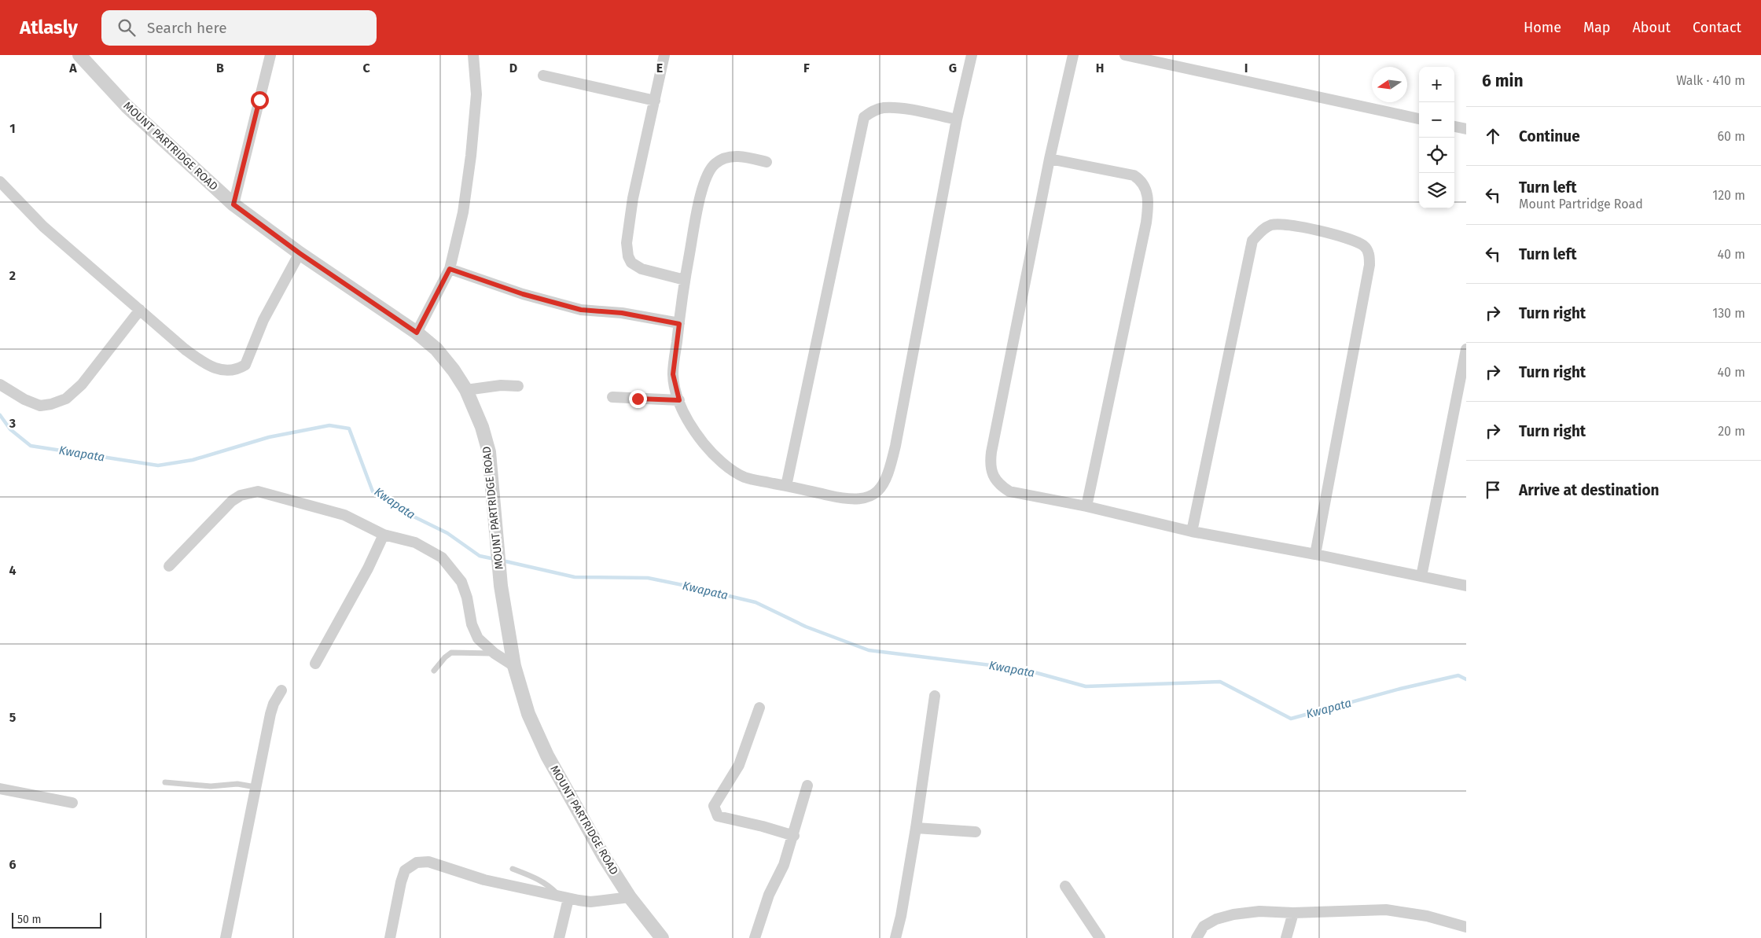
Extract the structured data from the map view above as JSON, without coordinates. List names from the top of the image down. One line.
{"streets":{"street":["MOUNT PARTRIDGE ROAD"]},"water":["Kwapata"],"scale_bar":"50 m","north":"left","page":{"header":"Atlasly","search":"Search here","nav":["Home","Map","About","Contact"],"heading":["6 min","Walk · 410 m"],"map_buttons":["+","−"],"list":[["Continue","60 m"],["Turn left","Mount Partridge Road","120 m"],["Turn left","40 m"],["Turn right","130 m"],["Turn right","40 m"],["Turn right","20 m"],"Arrive at destination"],"scale":"50 m"},"grid":{"columns":["A","B","C","D","E","F","G","H","I"],"rows":["1","2","3","4","5","6"]}}
